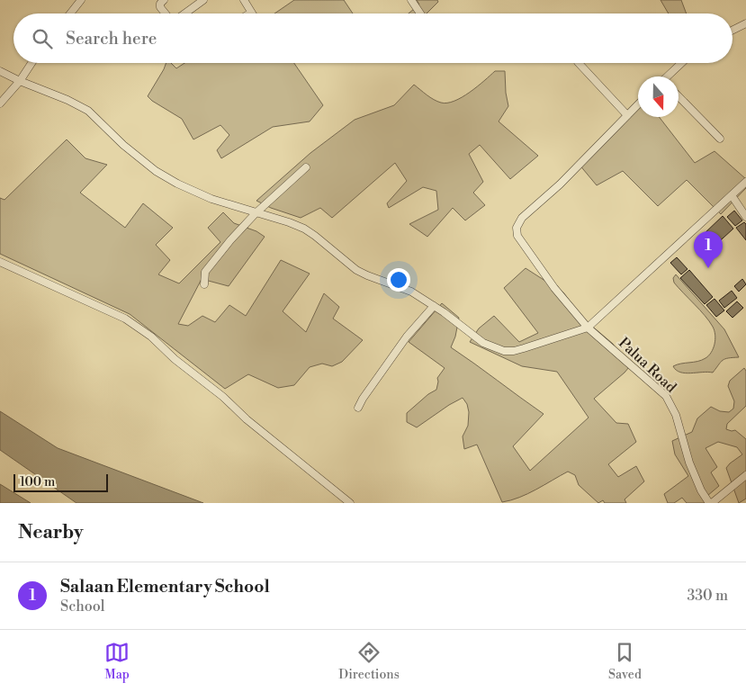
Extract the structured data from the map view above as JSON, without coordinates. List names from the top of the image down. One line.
{"streets":{"street":["Palua Road"]},"scale_bar":"100 m","north":"bottom","page":{"search":"Search here","pins":"1","scale":"100 m","heading":"Nearby","list":[{"mark":"1","name":"Salaan Elementary School","note":"School","value":"330 m"}],"nav":["Map","Directions","Saved"]}}
